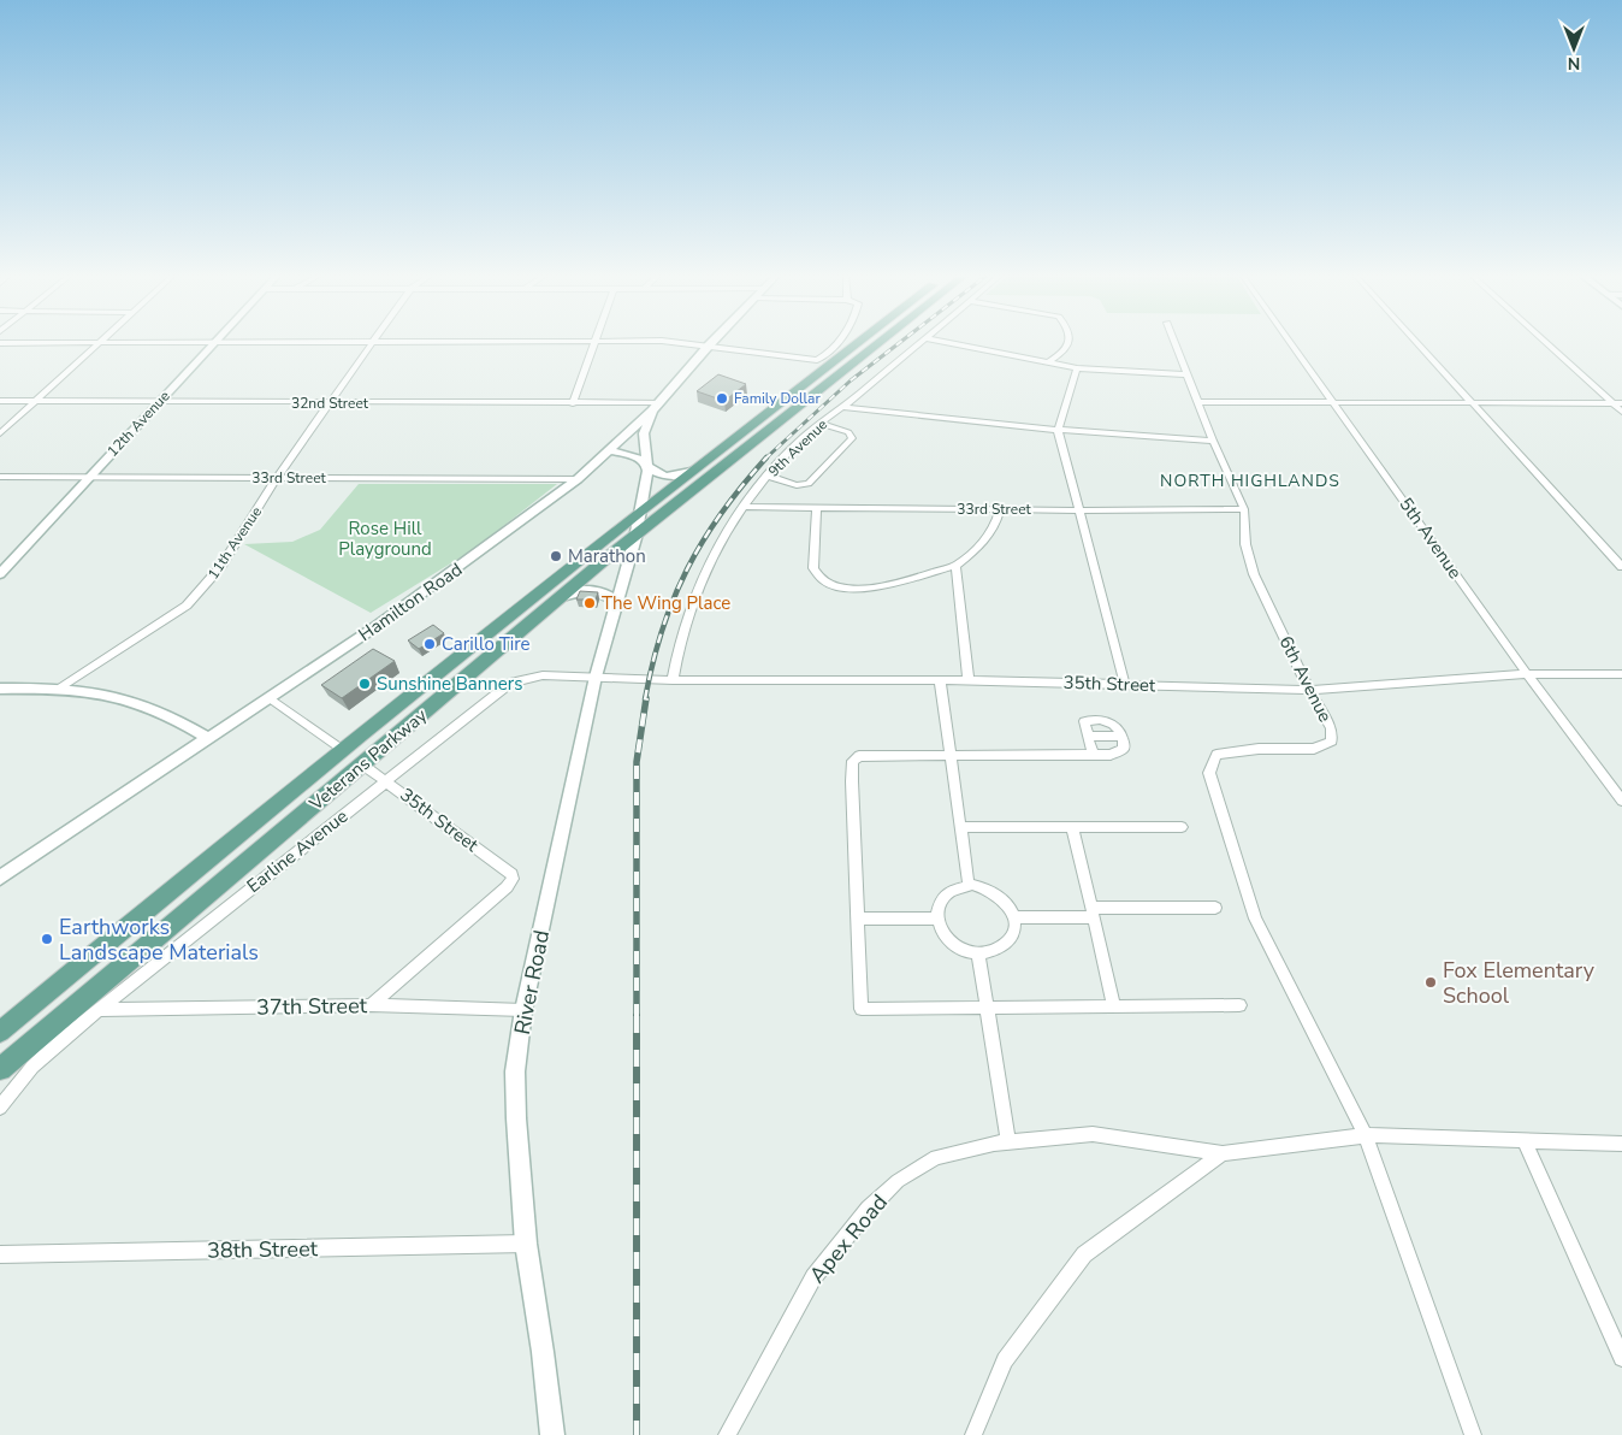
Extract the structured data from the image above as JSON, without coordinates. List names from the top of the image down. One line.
{"streets":{"main road":["Veterans Parkway"],"street":["32nd Street","12th Avenue","9th Avenue","33rd Street","5th Avenue","11th Avenue","Hamilton Road","6th Avenue","35th Street","Earline Avenue","River Road","37th Street","Apex Road","38th Street"]},"crossings":[["32nd Street","12th Avenue"],["32nd Street","11th Avenue"],["32nd Street","Hamilton Road"],["32nd Street","River Road"],["12th Avenue","33rd Street"],["9th Avenue","33rd Street"],["9th Avenue","35th Street"],["33rd Street","11th Avenue"],["33rd Street","Hamilton Road"],["33rd Street","6th Avenue"],["5th Avenue","35th Street"],["Hamilton Road","River Road"],["6th Avenue","35th Street"],["35th Street","Veterans Parkway"],["35th Street","Earline Avenue"],["35th Street","River Road"],["35th Street","37th Street"],["Veterans Parkway","River Road"],["Earline Avenue","River Road"],["Earline Avenue","37th Street"],["River Road","37th Street"],["River Road","38th Street"]],"districts":["NORTH HIGHLANDS"],"parks":["Rose Hill Playground"],"places":["Family Dollar","Marathon","The Wing Place","Carillo Tire","Sunshine Banners","Earthworks Landscape Materials","Fox Elementary School"],"north":"bottom"}
